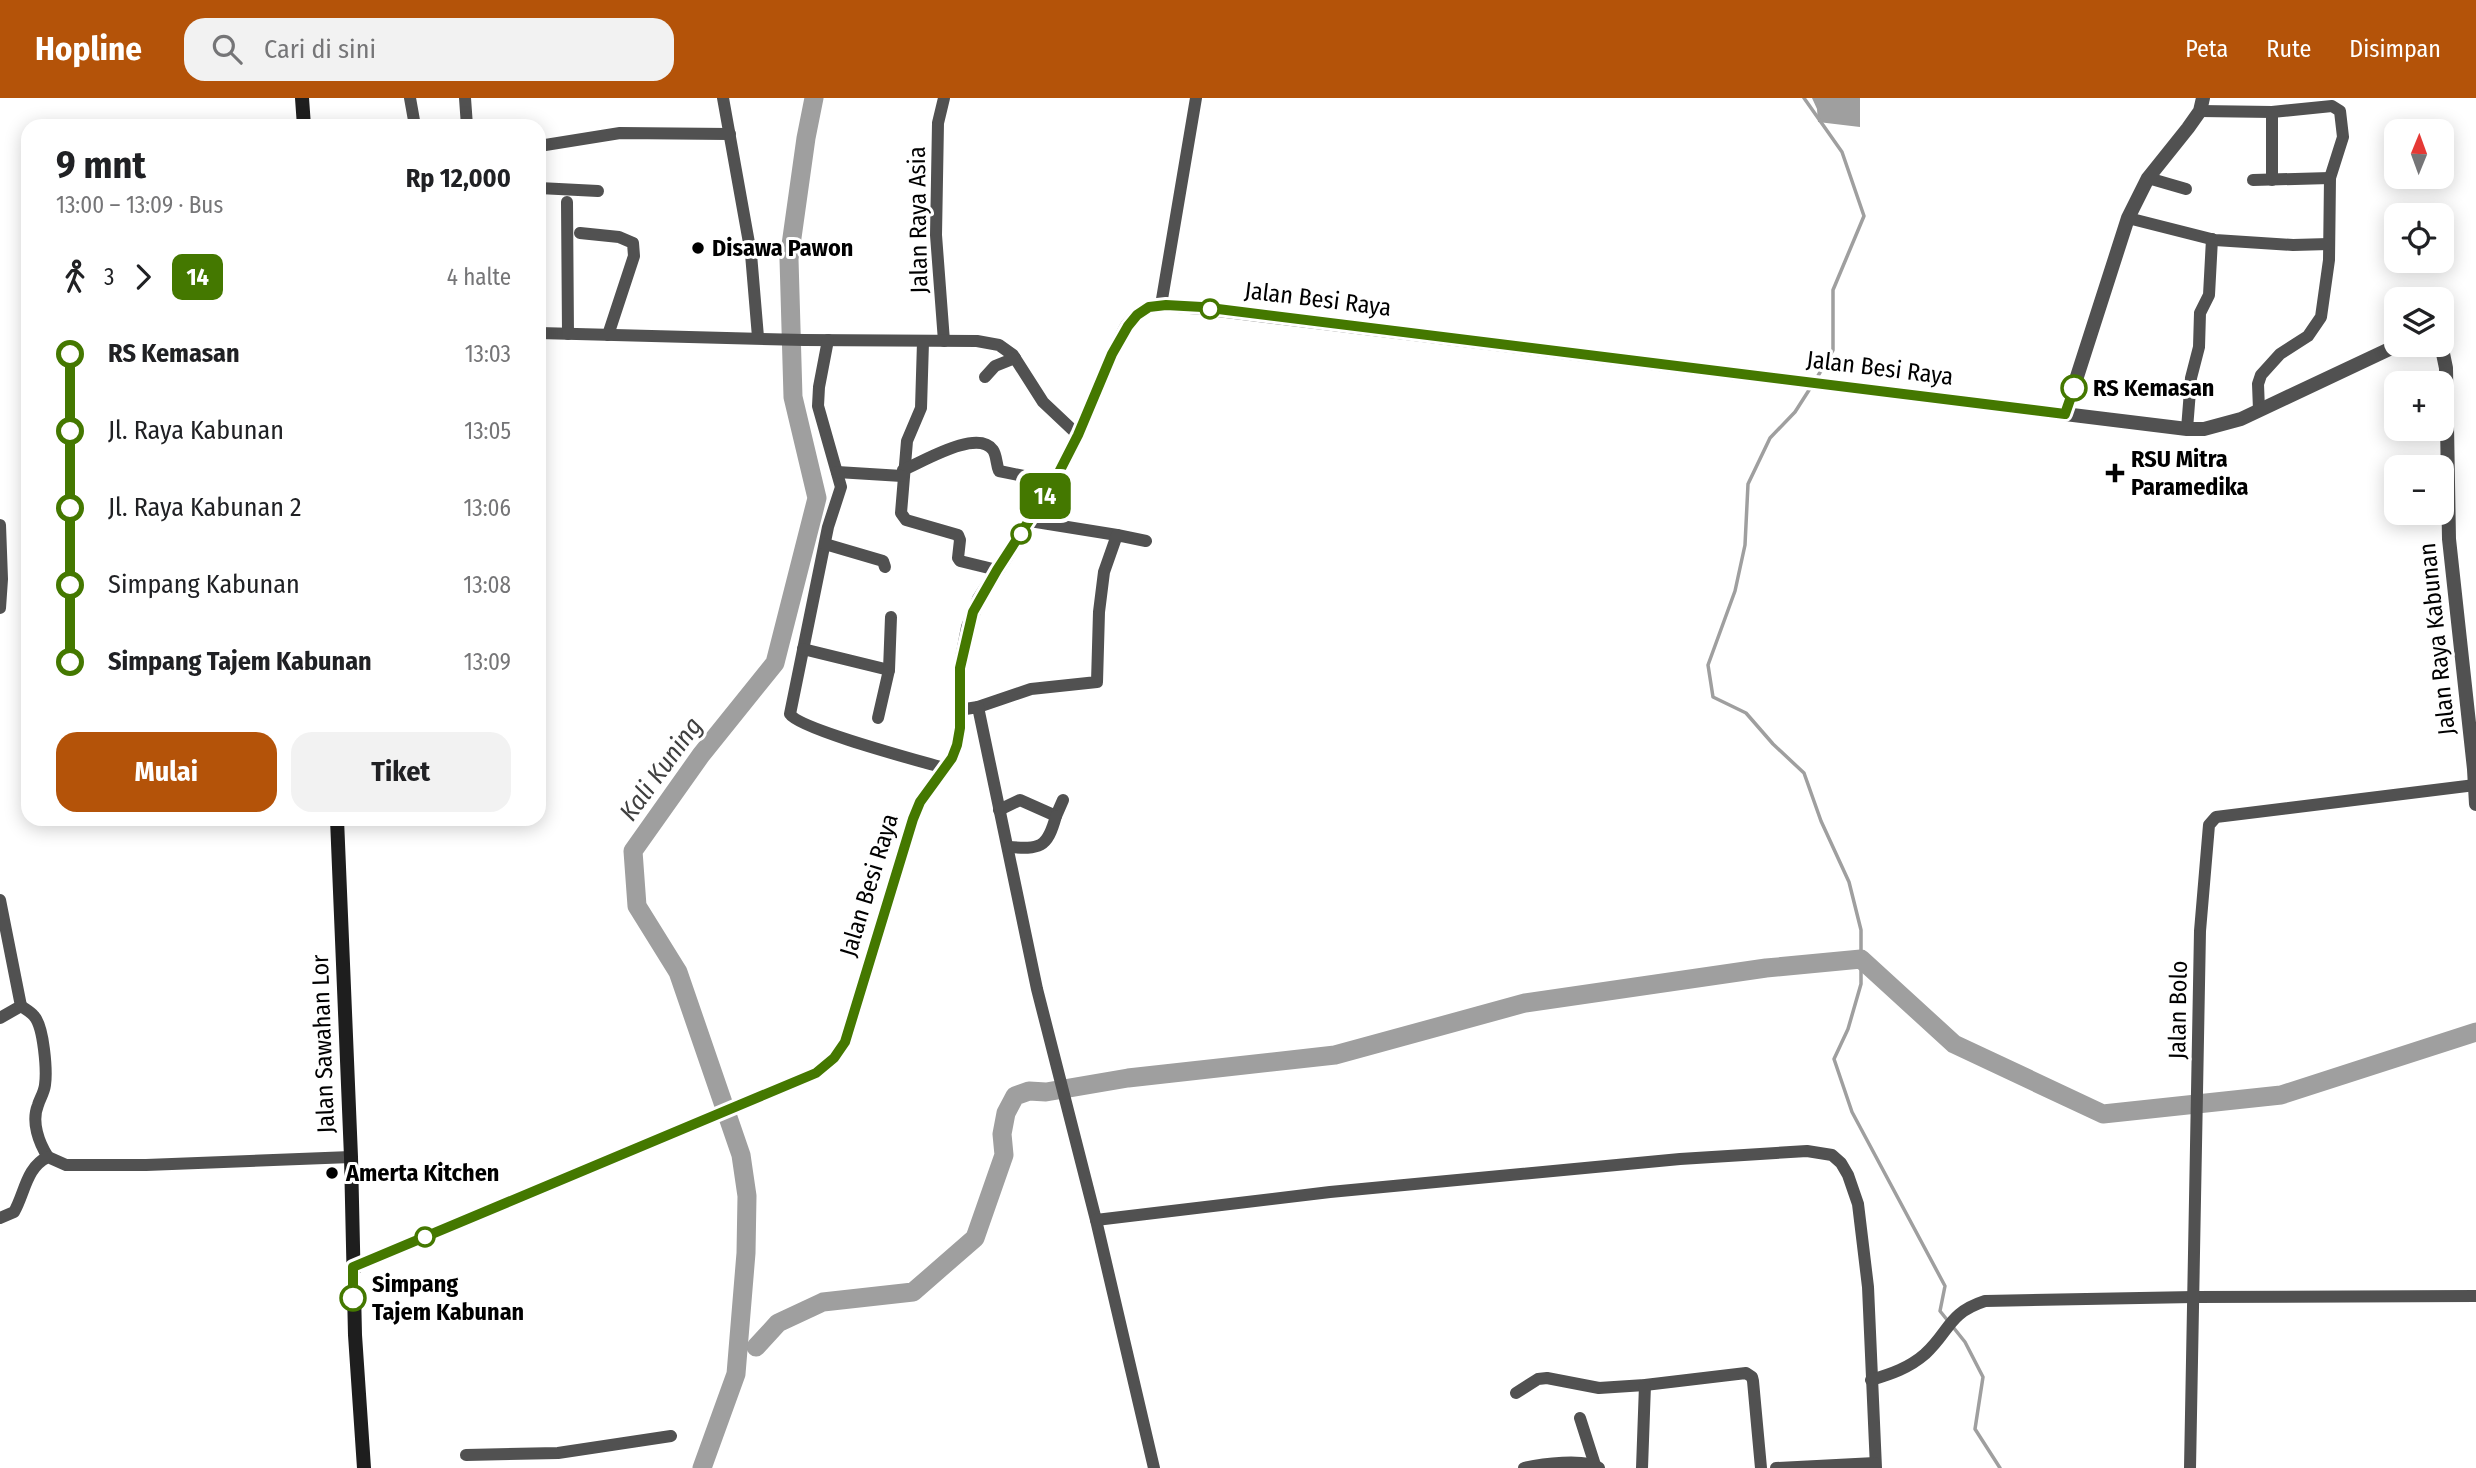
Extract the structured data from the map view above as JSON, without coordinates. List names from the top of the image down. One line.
{"streets":{"main road":["Jalan Sawahan Lor"],"street":["Jalan Raya Asia","Jalan Besi Raya","Jalan Raya Kabunan","Jalan Bolo"]},"crossings":[["Jalan Besi Raya","Jalan Sawahan Lor"],["Jalan Raya Kabunan","Jalan Bolo"]],"water":["Kali Kuning"],"places":{"other":["Disawa Pawon","RS Kemasan","Amerta Kitchen","Simpang Tajem Kabunan"],"health":["RSU Mitra Paramedika"]},"lines":["bus line 14"],"north":"top","page":{"header":"Hopline","search":"Cari di sini","nav":["Peta","Rute","Disimpan"],"on_map":"14","map_buttons":["+","−"],"heading":["9 mnt","13:00 – 13:09 · Bus","Rp 12,000"],"legs":["3","14","4 halte"],"list":[{"name":"RS Kemasan","value":"13:03"},{"name":"Jl. Raya Kabunan","value":"13:05"},{"name":"Jl. Raya Kabunan 2","value":"13:06"},{"name":"Simpang Kabunan","value":"13:08"},{"name":"Simpang Tajem Kabunan","value":"13:09"}],"buttons":["Mulai","Tiket"]}}
